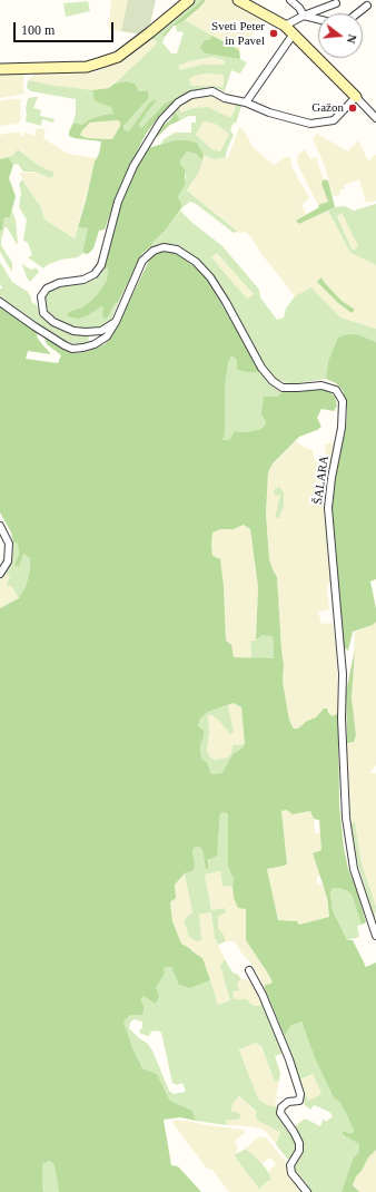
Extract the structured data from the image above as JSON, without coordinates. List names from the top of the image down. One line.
{"streets":{"street":["ŠALARA"]},"places":["Sveti Peter in Pavel","Gažon"],"scale_bar":"100 m","north":"right"}
